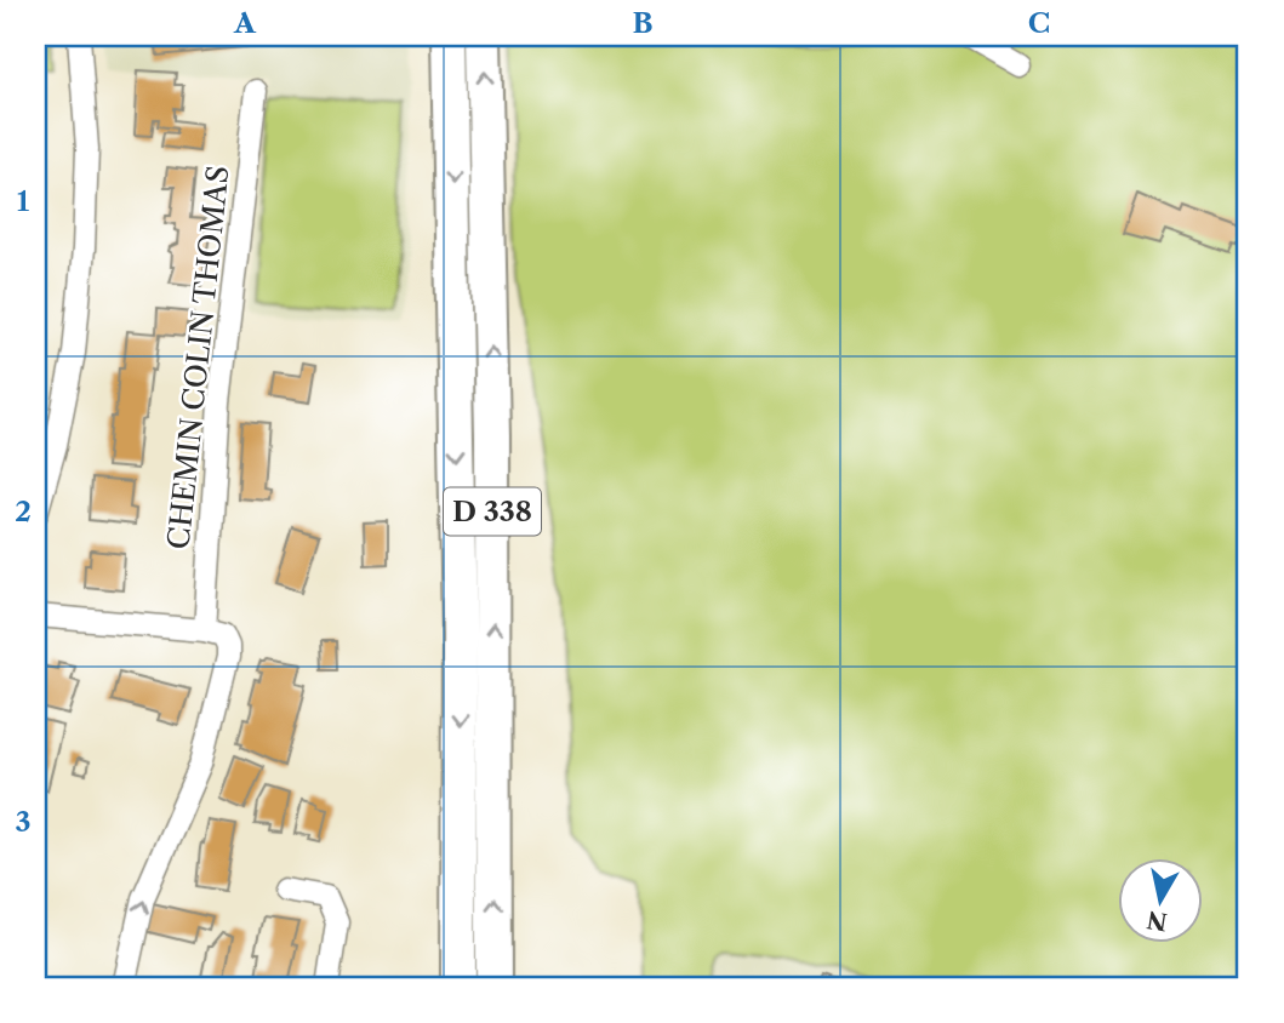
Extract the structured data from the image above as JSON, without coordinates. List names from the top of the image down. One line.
{"streets":{"highway":["D 338"],"street":["CHEMIN COLIN THOMAS"]},"north":"bottom","grid":{"columns":["A","B","C"],"rows":["1","2","3"]}}
